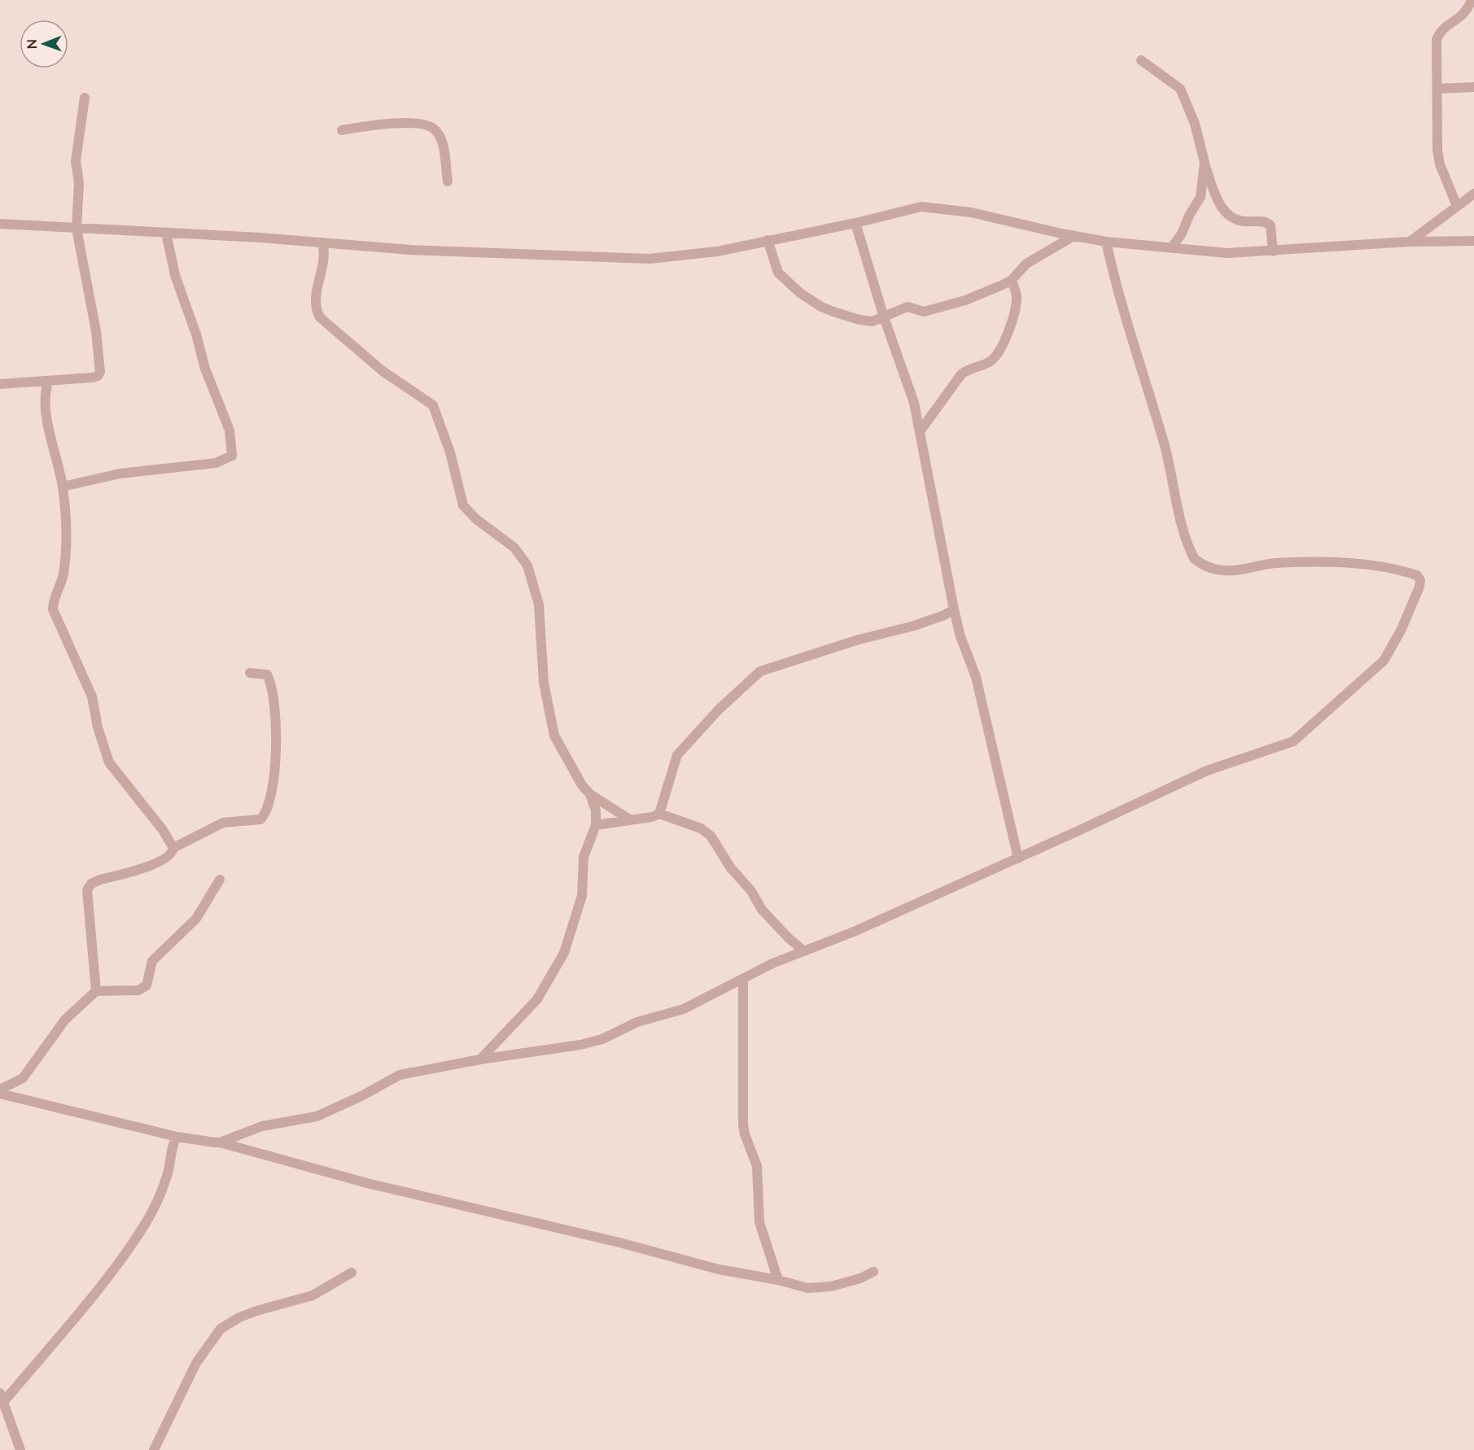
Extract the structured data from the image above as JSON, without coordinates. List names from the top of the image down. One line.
{"north":"left"}
